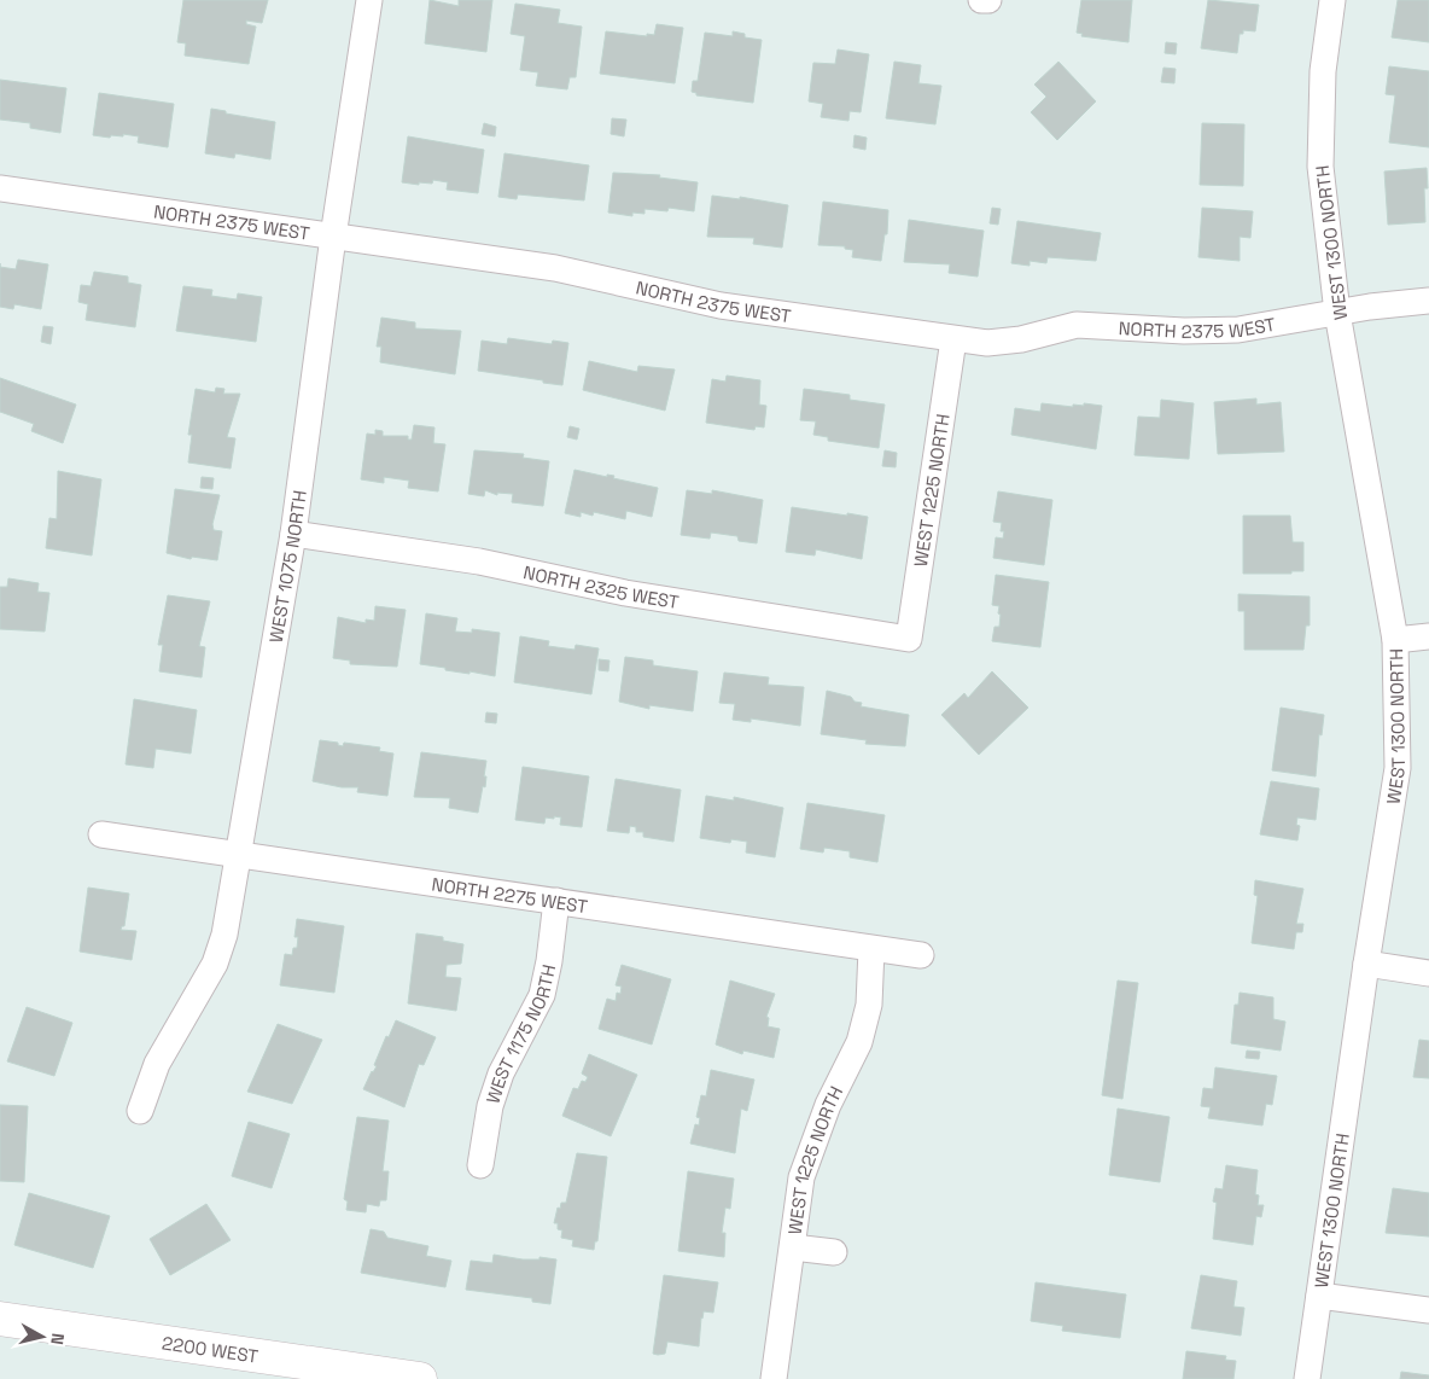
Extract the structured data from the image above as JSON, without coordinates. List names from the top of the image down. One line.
{"streets":{"street":["NORTH 2375 WEST","WEST 1300 NORTH","WEST 1225 NORTH","WEST 1075 NORTH","NORTH 2325 WEST","NORTH 2275 WEST","WEST 1175 NORTH","2200 WEST"]},"crossings":[["NORTH 2375 WEST","WEST 1300 NORTH"],["NORTH 2375 WEST","WEST 1225 NORTH"],["NORTH 2375 WEST","WEST 1075 NORTH"],["WEST 1225 NORTH","NORTH 2325 WEST"],["WEST 1225 NORTH","NORTH 2275 WEST"],["WEST 1075 NORTH","NORTH 2325 WEST"],["WEST 1075 NORTH","NORTH 2275 WEST"],["NORTH 2275 WEST","WEST 1175 NORTH"]],"north":"right"}
